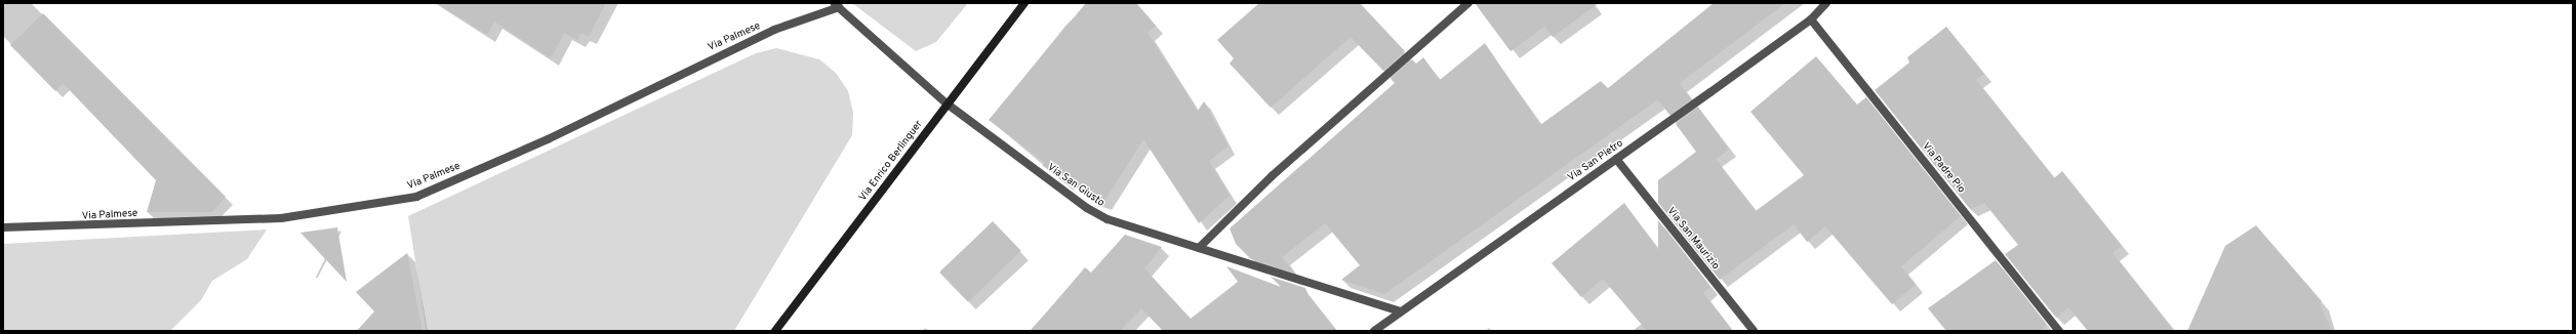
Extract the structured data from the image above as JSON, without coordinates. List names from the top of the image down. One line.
{"streets":{"main road":["Via Enrico Berlinguer"],"street":["Via Palmese","Via San Pietro","Via Padre Pio","Via San Giusto","Via San Maurizio"]},"crossings":[["Via Palmese","Via San Giusto"],["Via Enrico Berlinguer","Via San Giusto"],["Via San Pietro","Via Padre Pio"],["Via San Pietro","Via San Giusto"],["Via San Pietro","Via San Maurizio"]]}
